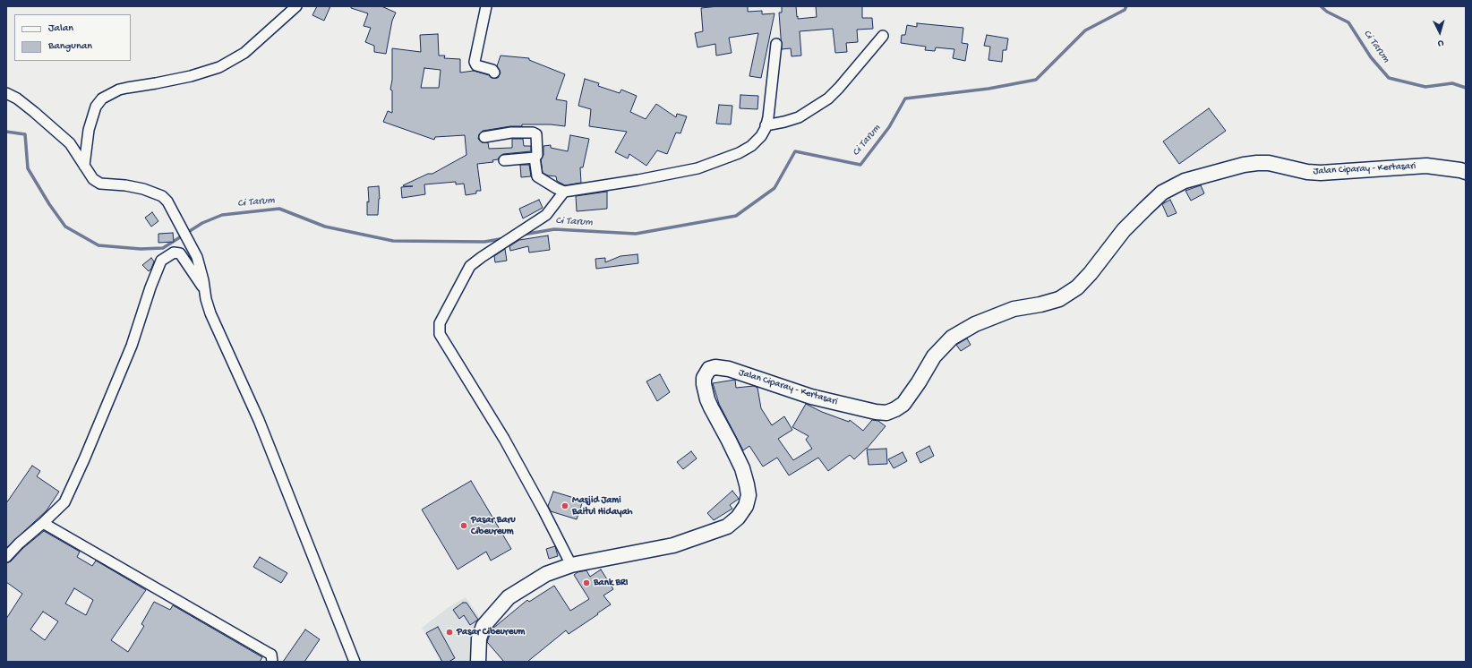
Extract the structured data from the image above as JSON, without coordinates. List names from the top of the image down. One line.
{"streets":{"main road":["Jalan Ciparay - Kertasari"]},"water":["Ci Tarum"],"places":["Masjid Jami Baitul Hidayah","Pasar Baru Cibeureum","Bank BRI","Pasar Cibeureum"],"legend":["Jalan","Bangunan"],"north":"bottom"}
